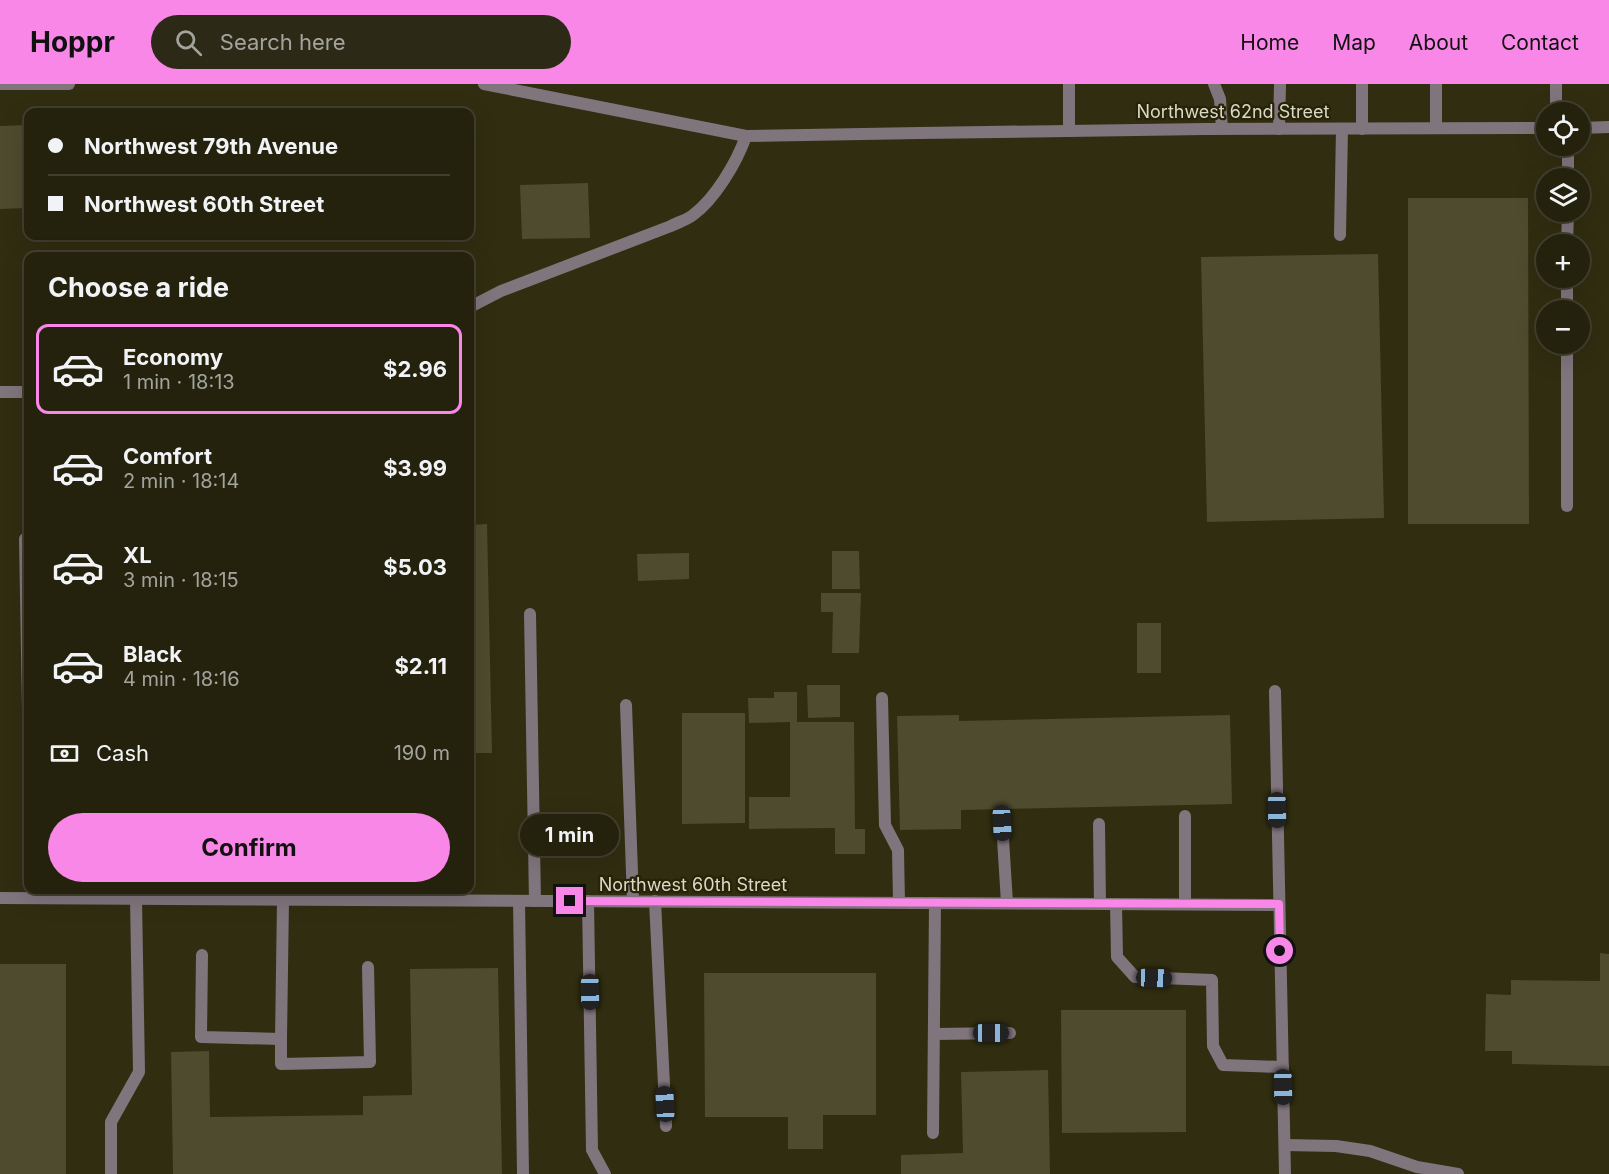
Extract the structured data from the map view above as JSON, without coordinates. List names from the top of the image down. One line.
{"streets":{"street":["Northwest 62nd Street","Northwest 60th Street"]},"page":{"header":"Hoppr","search":"Search here","nav":["Home","Map","About","Contact"],"map_buttons":["+","−"],"banner":["Northwest 79th Avenue","Northwest 60th Street"],"heading":"Choose a ride","list":[{"name":"Economy","note":"1 min · 18:13","value":"$2.96"},{"name":"Comfort","note":"2 min · 18:14","value":"$3.99"},{"name":"XL","note":"3 min · 18:15","value":"$5.03"},{"name":"Black","note":"4 min · 18:16","value":"$2.11"}],"pay":["Cash","190 m"],"buttons":"Confirm","bubble":"1 min"}}
